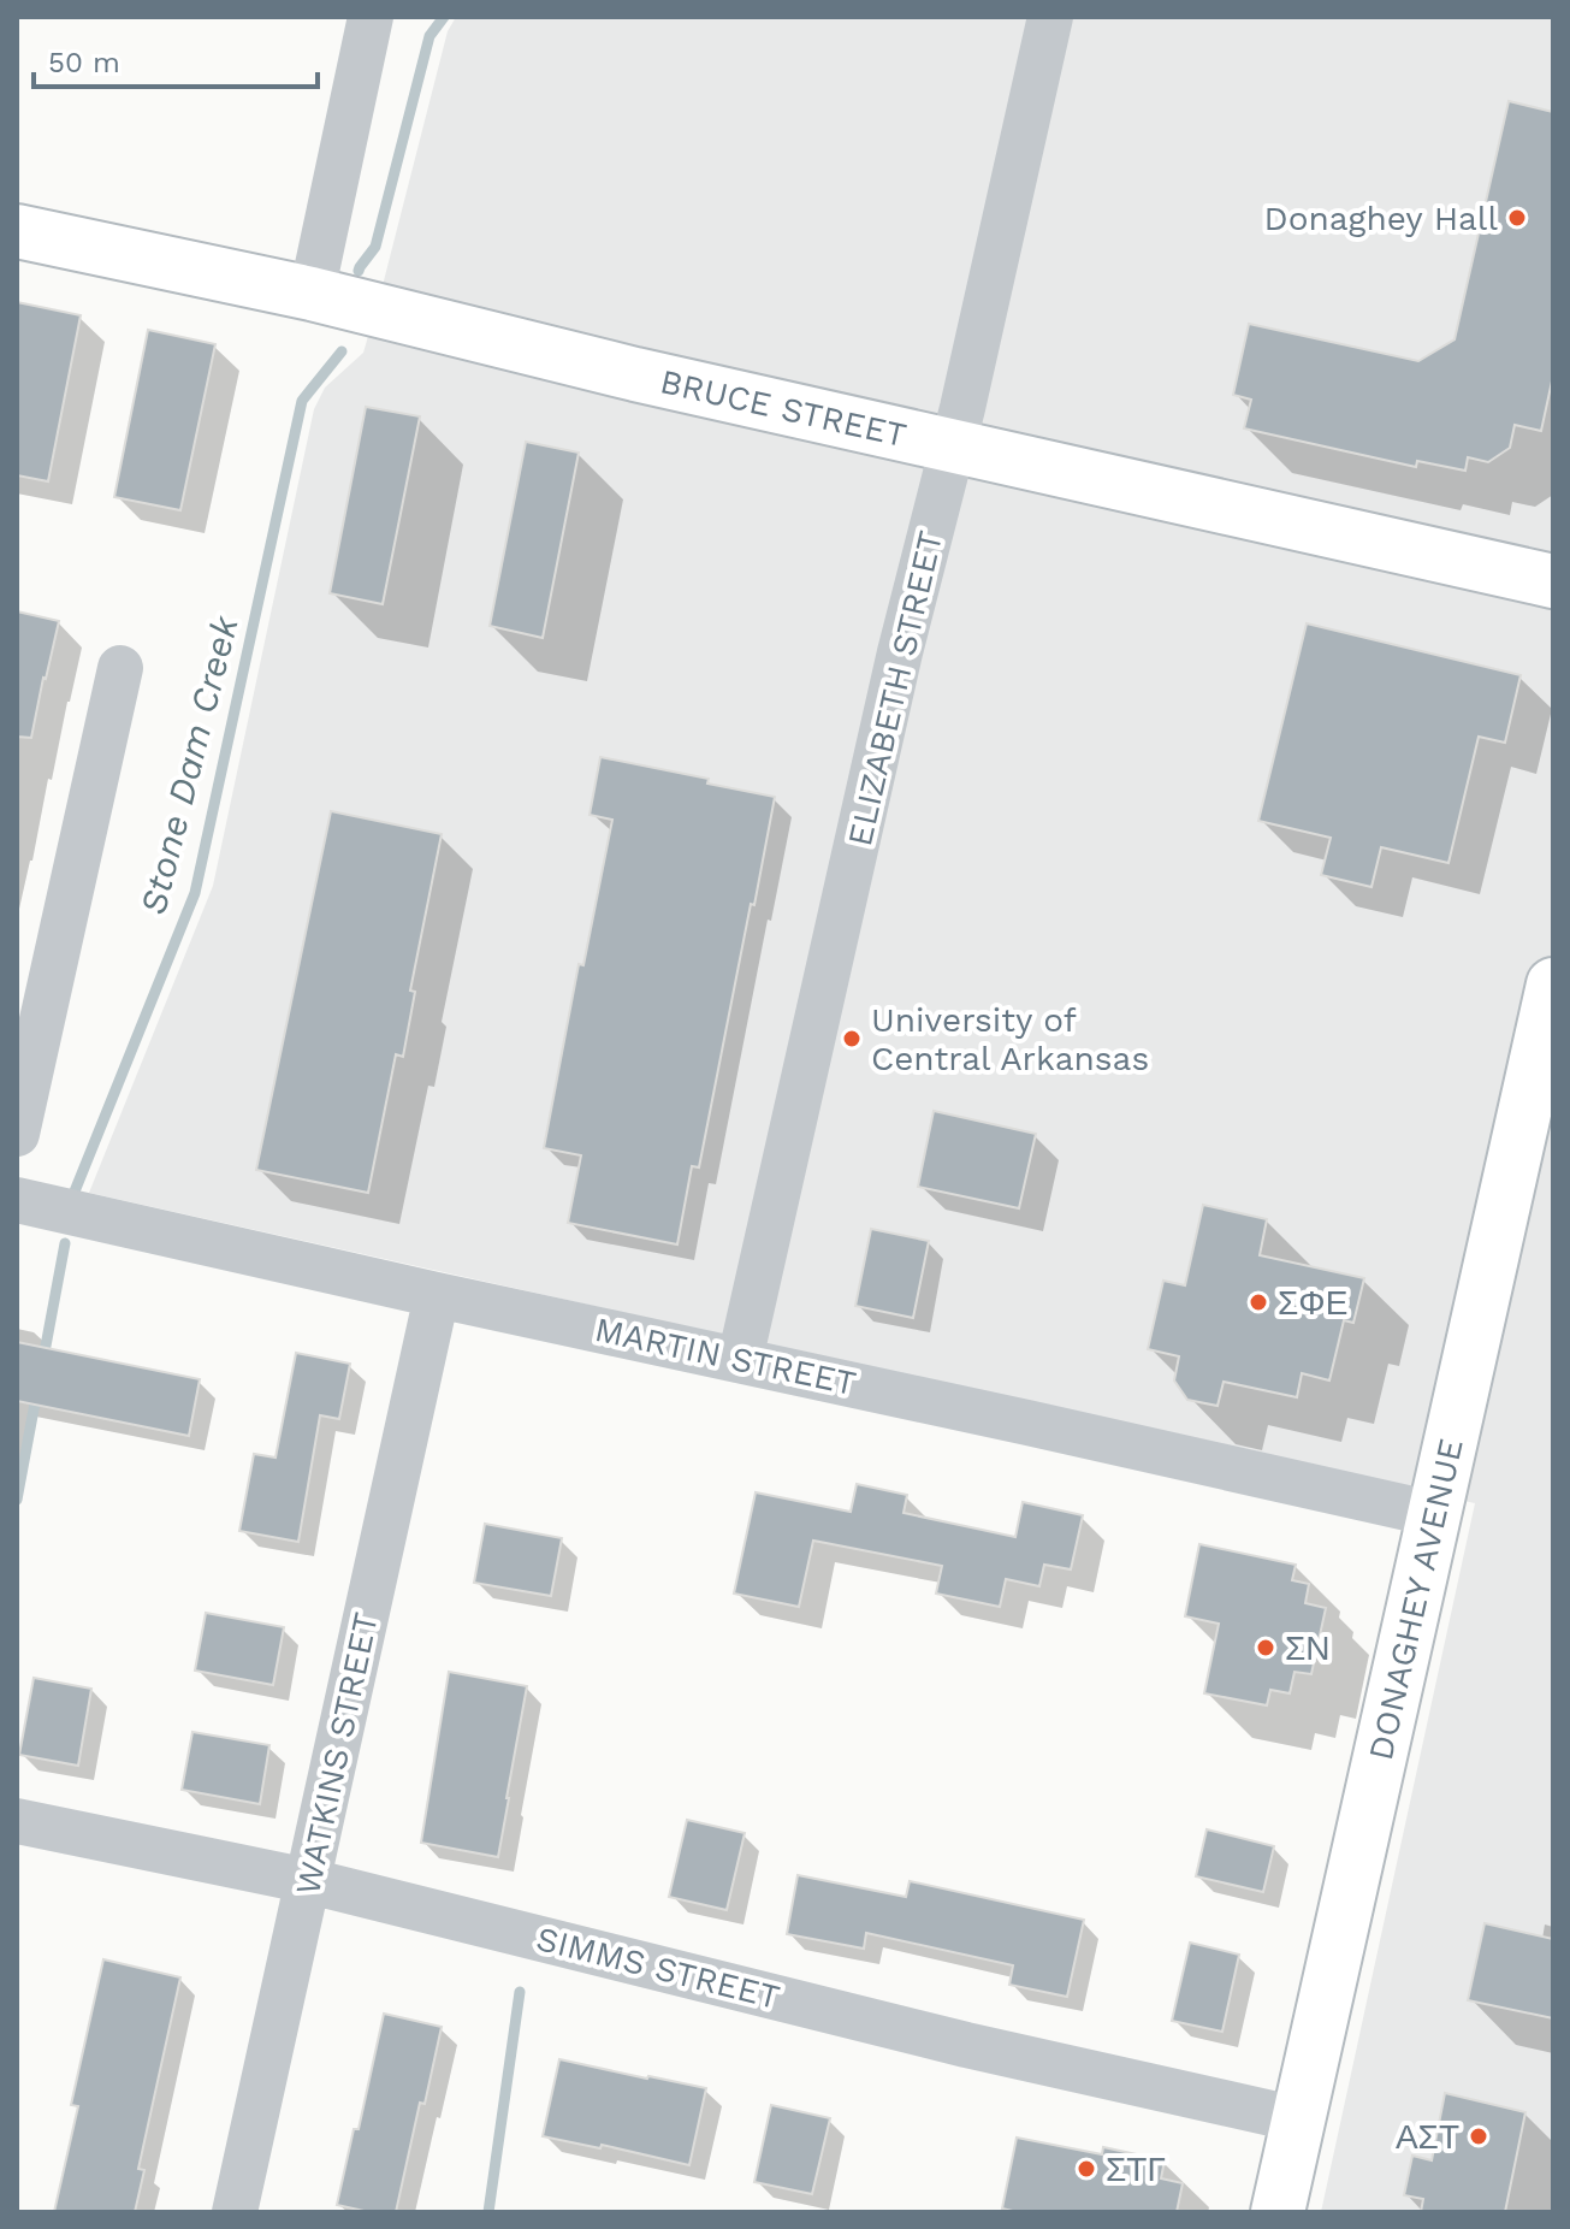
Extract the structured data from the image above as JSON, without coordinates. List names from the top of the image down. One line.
{"streets":{"street":["BRUCE STREET","ELIZABETH STREET","MARTIN STREET","DONAGHEY AVENUE","WATKINS STREET","SIMMS STREET"]},"crossings":[["BRUCE STREET","ELIZABETH STREET"],["ELIZABETH STREET","MARTIN STREET"],["MARTIN STREET","DONAGHEY AVENUE"],["MARTIN STREET","WATKINS STREET"],["DONAGHEY AVENUE","SIMMS STREET"],["WATKINS STREET","SIMMS STREET"]],"water":["Stone Dam Creek"],"places":["Donaghey Hall","University of Central Arkansas","ΣΦΕ","ΣΝ","ΑΣΤ","ΣΤΓ"],"scale_bar":"50 m"}
